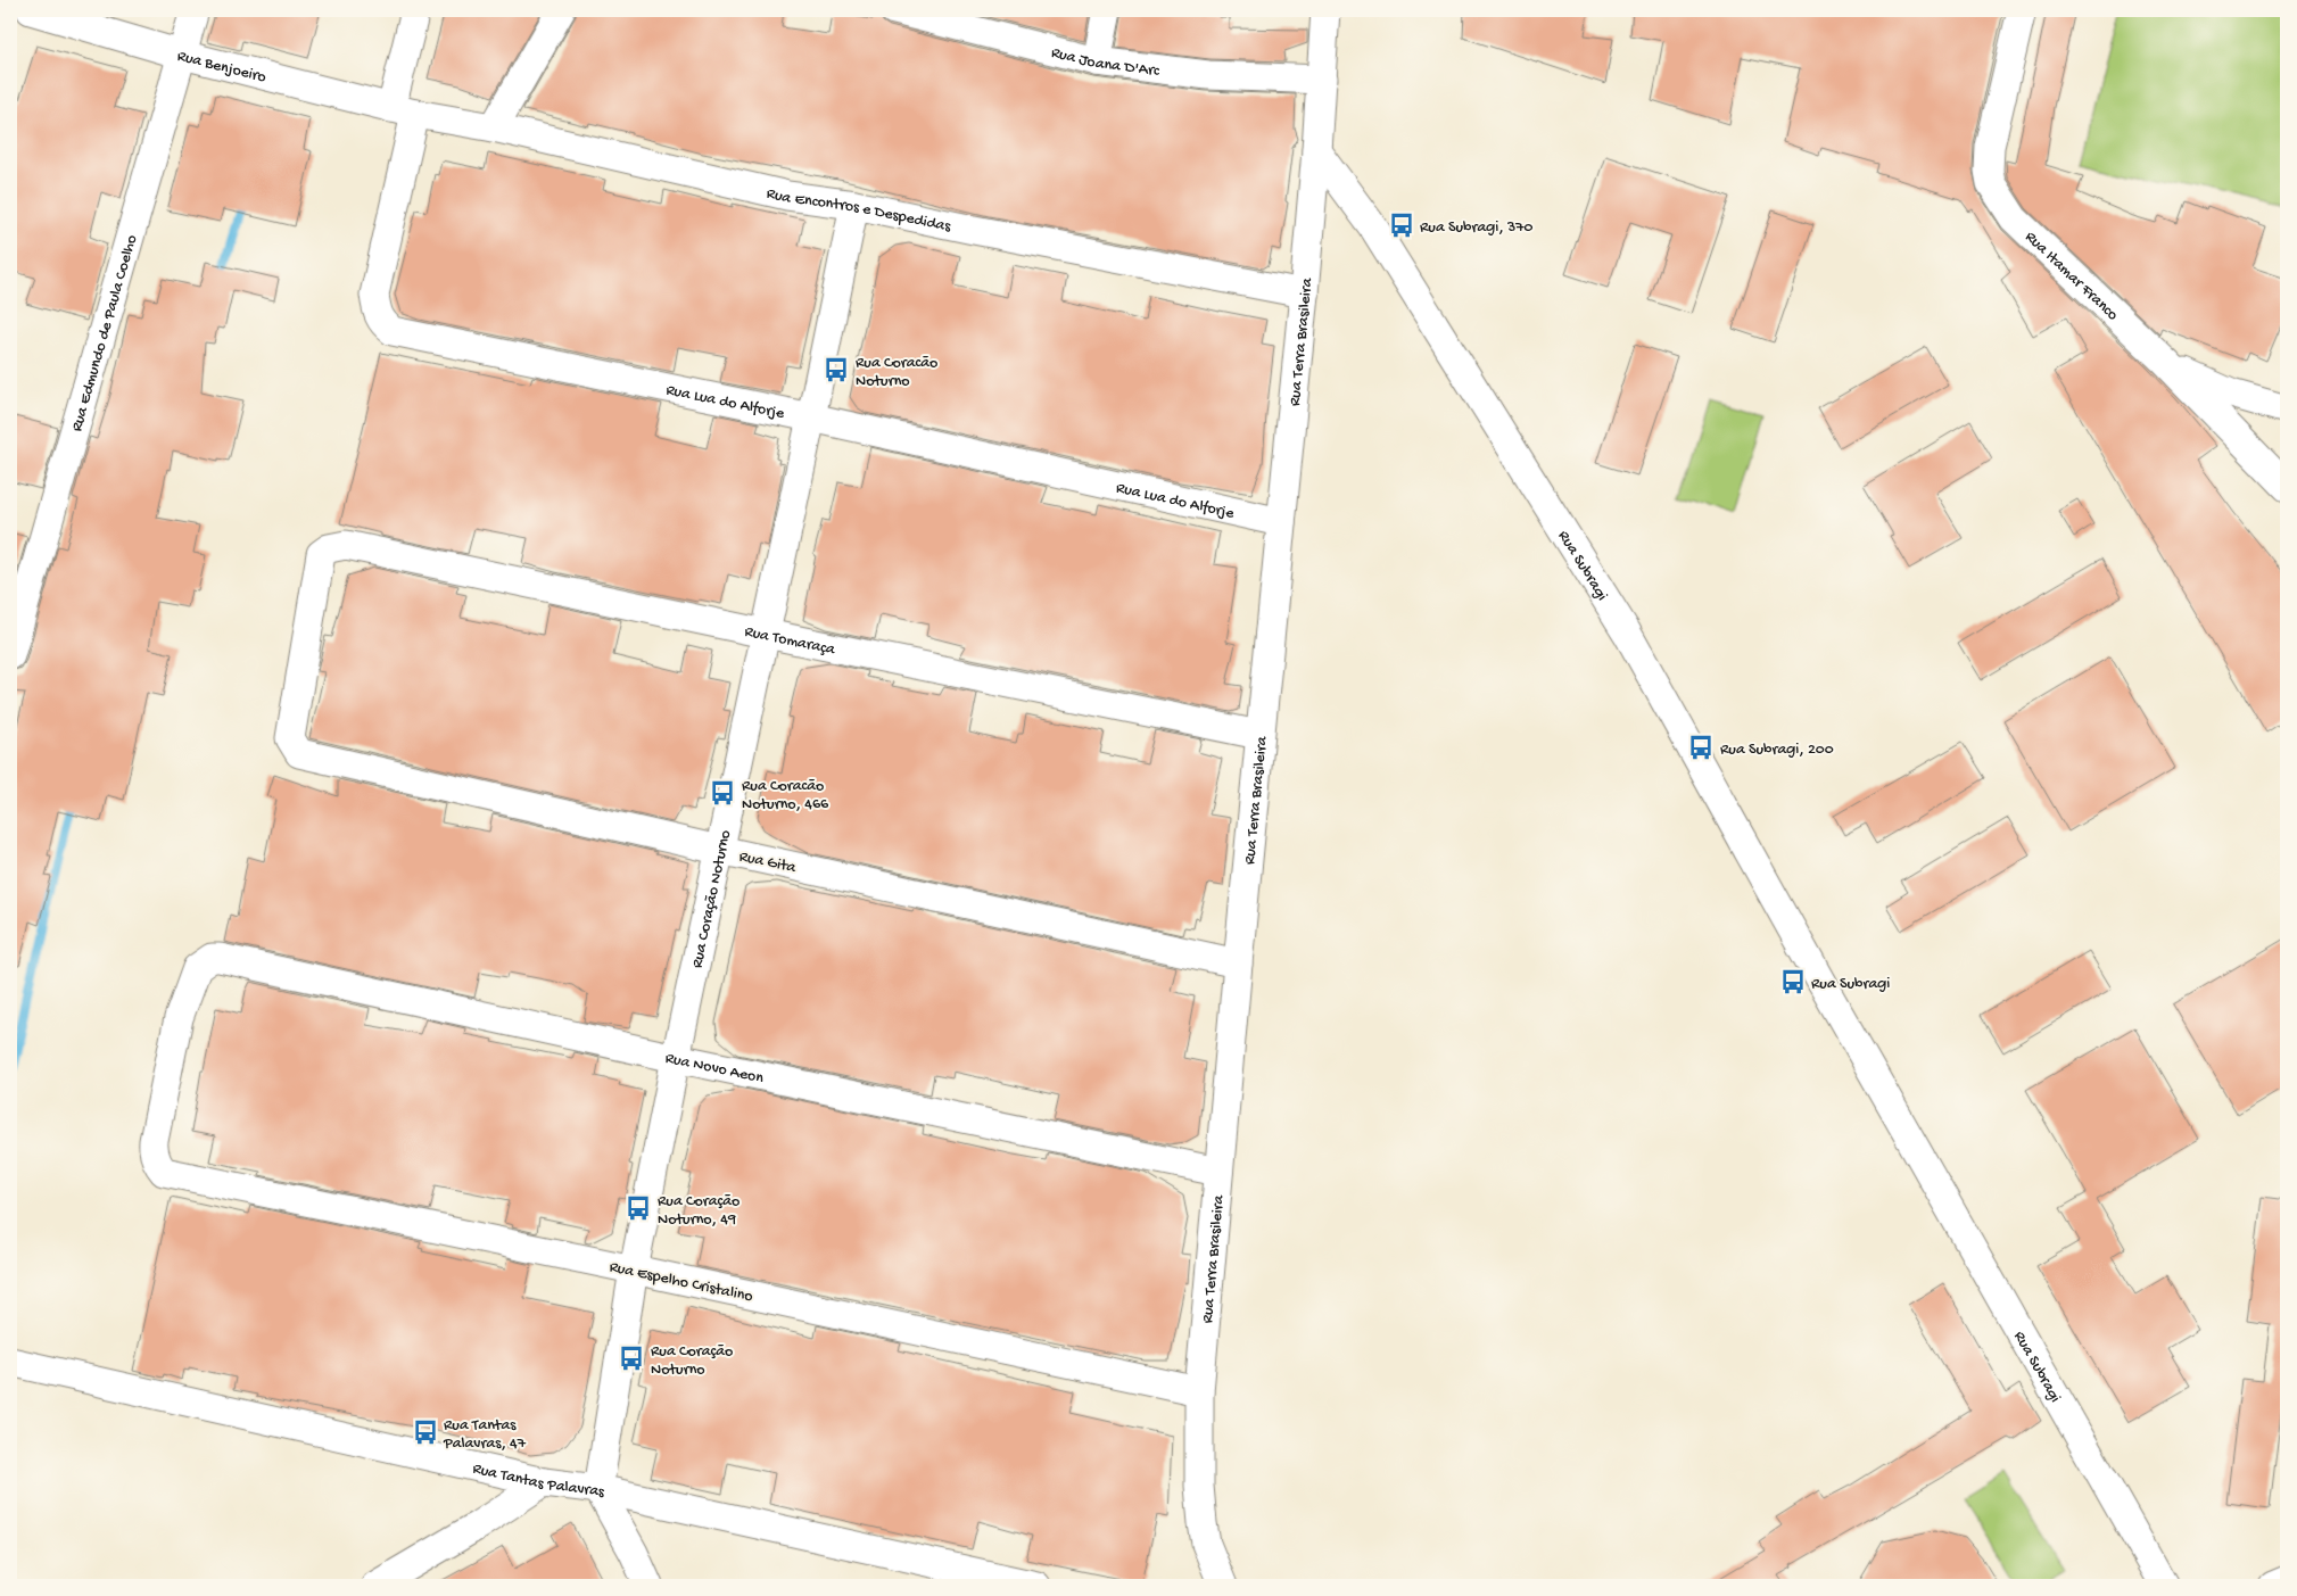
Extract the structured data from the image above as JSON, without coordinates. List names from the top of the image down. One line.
{"streets":{"street":["Rua Joana D'Arc","Rua Benjoeiro","Rua Encontros e Despedidas","Rua Itamar Franco","Rua Edmundo de Paula Coelho","Rua Terra Brasileira","Rua Lua do Alforje","Rua Subragi","Rua Tomaraça","Rua Gita","Rua Coração Noturno","Rua Novo Aeon","Rua Espelho Cristalino","Rua Tantas Palavras"]},"crossings":[["Rua Joana D'Arc","Rua Terra Brasileira"],["Rua Benjoeiro","Rua Encontros e Despedidas"],["Rua Benjoeiro","Rua Edmundo de Paula Coelho"],["Rua Benjoeiro","Rua Lua do Alforje"],["Rua Encontros e Despedidas","Rua Terra Brasileira"],["Rua Encontros e Despedidas","Rua Lua do Alforje"],["Rua Encontros e Despedidas","Rua Coração Noturno"],["Rua Terra Brasileira","Rua Lua do Alforje"],["Rua Terra Brasileira","Rua Subragi"],["Rua Terra Brasileira","Rua Tomaraça"],["Rua Terra Brasileira","Rua Gita"],["Rua Terra Brasileira","Rua Novo Aeon"],["Rua Terra Brasileira","Rua Espelho Cristalino"],["Rua Lua do Alforje","Rua Coração Noturno"],["Rua Tomaraça","Rua Gita"],["Rua Tomaraça","Rua Coração Noturno"],["Rua Gita","Rua Coração Noturno"],["Rua Coração Noturno","Rua Novo Aeon"],["Rua Coração Noturno","Rua Espelho Cristalino"],["Rua Coração Noturno","Rua Tantas Palavras"],["Rua Novo Aeon","Rua Espelho Cristalino"]],"places":{"bus stop":["Rua Subragi, 370","Rua Coracão Noturno","Rua Subragi, 200","Rua Coracão Noturno, 466","Rua Subragi","Rua Coração Noturno, 49","Rua Coração Noturno","Rua Tantas Palavras, 47"]}}
